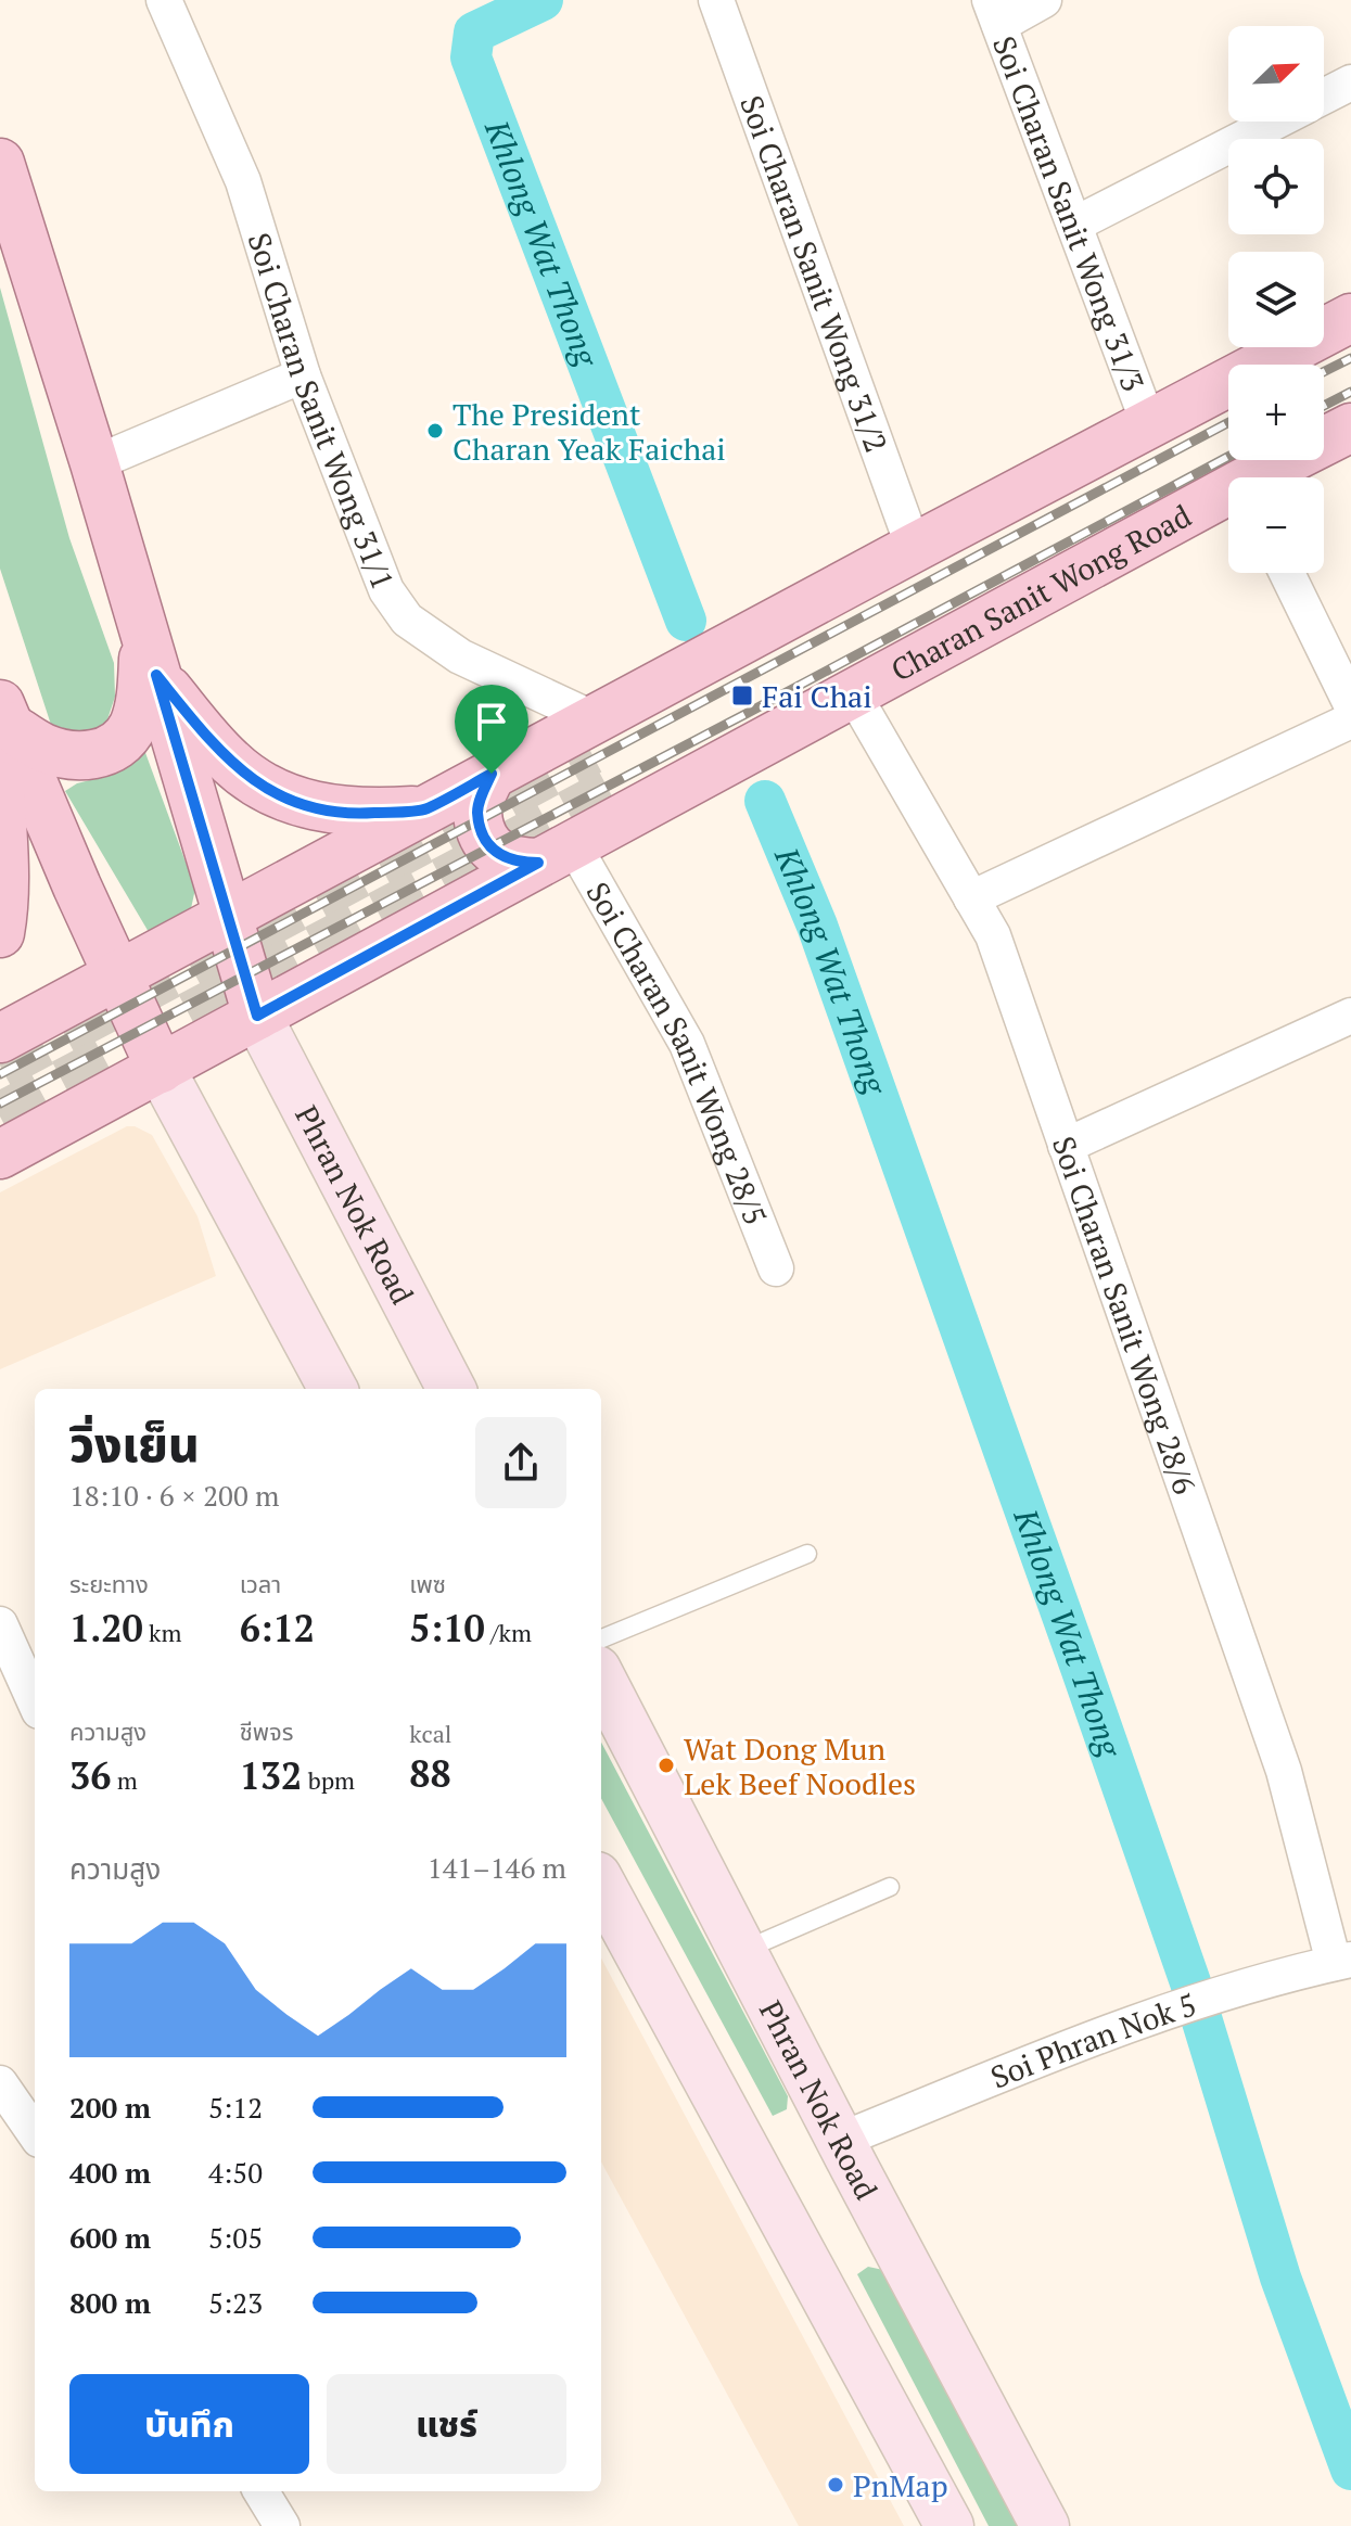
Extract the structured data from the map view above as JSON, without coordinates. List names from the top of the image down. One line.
{"streets":{"main road":["Charan Sanit Wong Road","Phran Nok Road"],"street":["Soi Charan Sanit Wong 31/3","Soi Charan Sanit Wong 31/2","Soi Charan Sanit Wong 31/1","Soi Charan Sanit Wong 28/5","Soi Charan Sanit Wong 28/6","Soi Phran Nok 5"]},"crossings":[["Soi Charan Sanit Wong 31/3","Charan Sanit Wong Road"],["Soi Charan Sanit Wong 31/2","Charan Sanit Wong Road"],["Soi Charan Sanit Wong 31/1","Charan Sanit Wong Road"],["Charan Sanit Wong Road","Soi Charan Sanit Wong 28/5"],["Charan Sanit Wong Road","Phran Nok Road"],["Charan Sanit Wong Road","Soi Charan Sanit Wong 28/6"],["Phran Nok Road","Soi Phran Nok 5"],["Soi Charan Sanit Wong 28/6","Soi Phran Nok 5"]],"water":["Khlong Wat Thong"],"places":{"other":["The President Charan Yeak Faichai","Wat Dong Mun Lek Beef Noodles","PnMap"],"transit":["Fai Chai"]},"north":"top right","page":{"map_buttons":["+","−"],"heading":["วิ่งเย็น","18:10 · 6 × 200 m"],"stats":[["ระยะทาง","1.20 km"],["เวลา","6:12"],["เพซ","5:10 /km"],["ความสูง","36 m"],["ชีพจร","132 bpm"],["kcal","88"]],"chart":["ความสูง","141–146 m"],"list":[{"name":"200 m","note":"5:12"},{"name":"400 m","note":"4:50"},{"name":"600 m","note":"5:05"},{"name":"800 m","note":"5:23"}],"buttons":["บันทึก","แชร์"]}}
